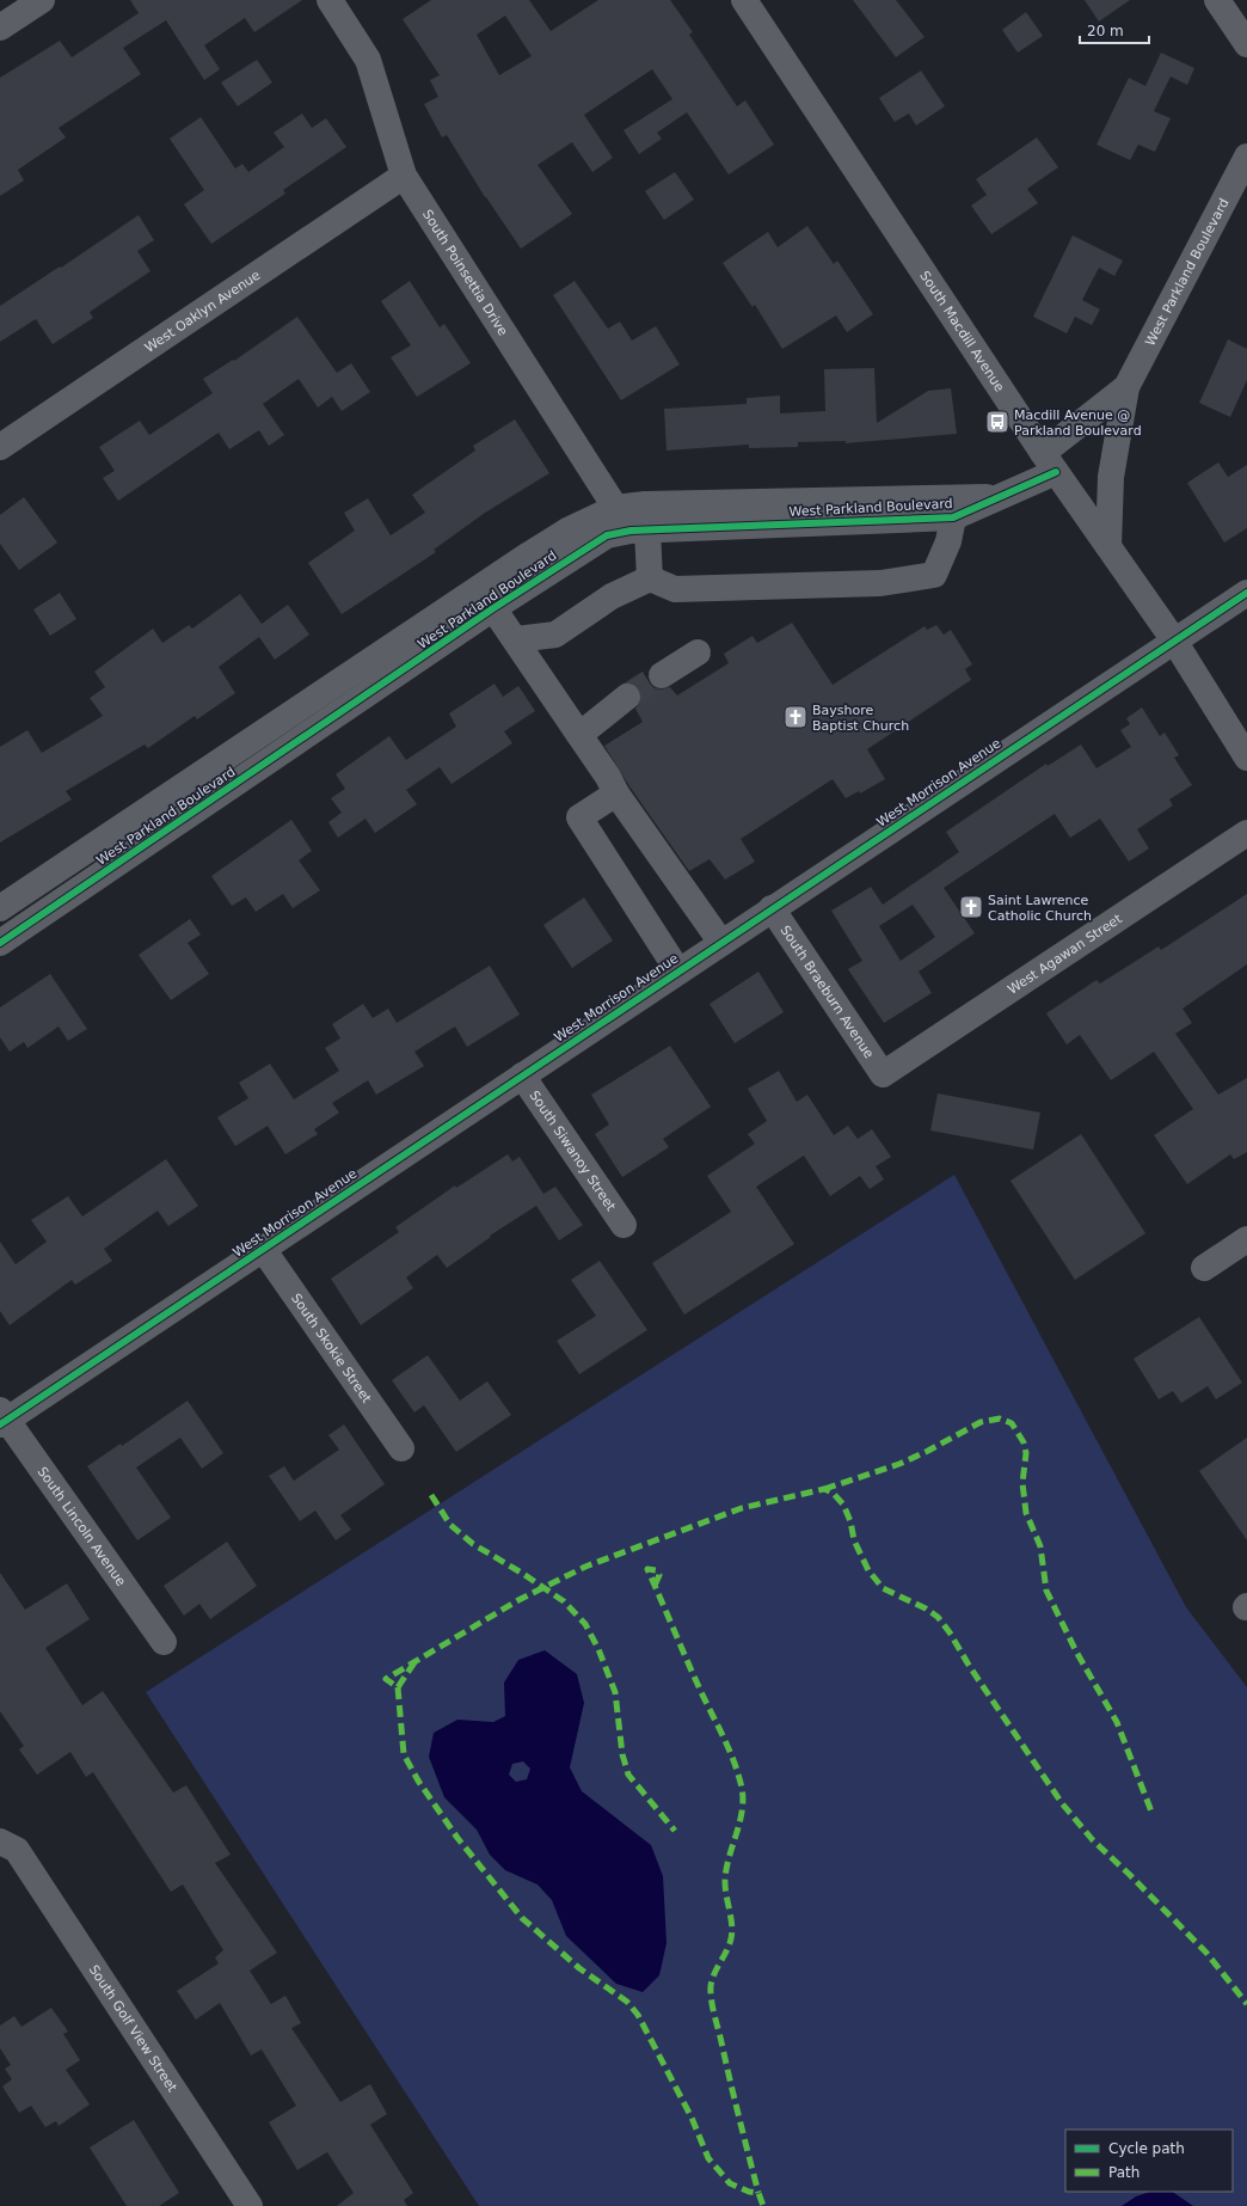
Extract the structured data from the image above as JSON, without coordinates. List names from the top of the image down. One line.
{"streets":{"street":["West Parkland Boulevard","South Poinsettia Drive","West Oaklyn Avenue","South Macdill Avenue","West Morrison Avenue","West Agawan Street","South Braeburn Avenue","South Siwanoy Street","South Skokie Street","South Lincoln Avenue","South Golf View Street"]},"crossings":[["West Parkland Boulevard","South Poinsettia Drive"],["West Parkland Boulevard","South Macdill Avenue"],["South Poinsettia Drive","West Oaklyn Avenue"],["South Macdill Avenue","West Morrison Avenue"],["West Morrison Avenue","South Braeburn Avenue"],["West Morrison Avenue","South Siwanoy Street"],["West Morrison Avenue","South Skokie Street"],["West Morrison Avenue","South Lincoln Avenue"],["West Agawan Street","South Braeburn Avenue"]],"places":{"bus stop":["Macdill Avenue @ Parkland Boulevard"],"church":["Bayshore Baptist Church","Saint Lawrence Catholic Church"]},"legend":["Cycle path","Path"],"scale_bar":"20 m"}
